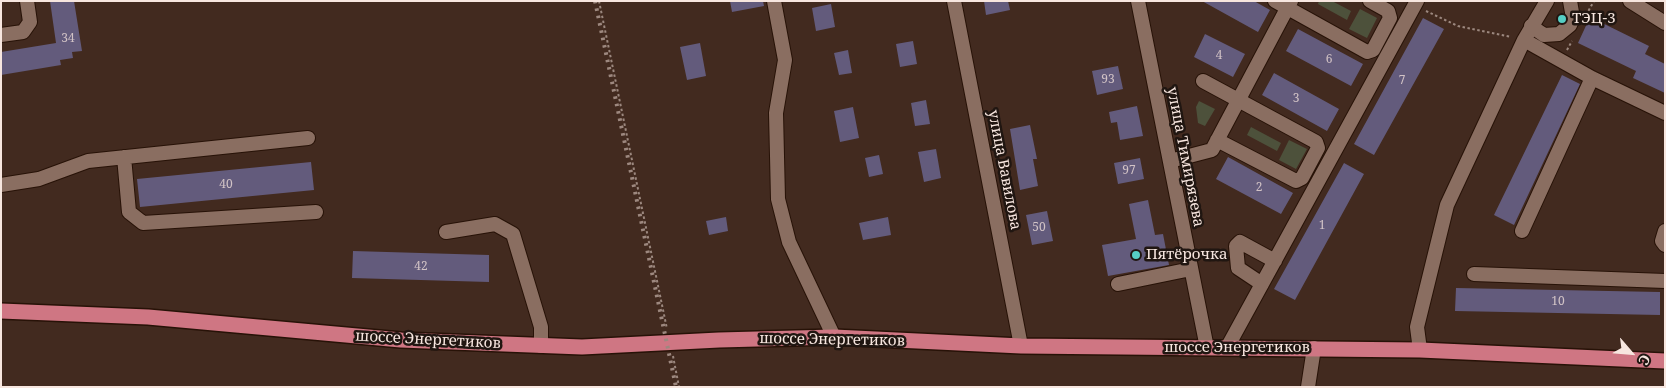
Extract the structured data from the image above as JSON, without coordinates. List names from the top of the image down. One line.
{"streets":{"main road":["шоссе Энергетиков"],"street":["улица Тимирязева","улица Вавилова"]},"crossings":[["улица Тимирязева","шоссе Энергетиков"],["улица Вавилова","шоссе Энергетиков"]],"places":["ТЭЦ-3","Пятёрочка"],"house_numbers":["34","4","6","93","7","3","97","40","2","1","50","42","10"],"north":"bottom right"}
